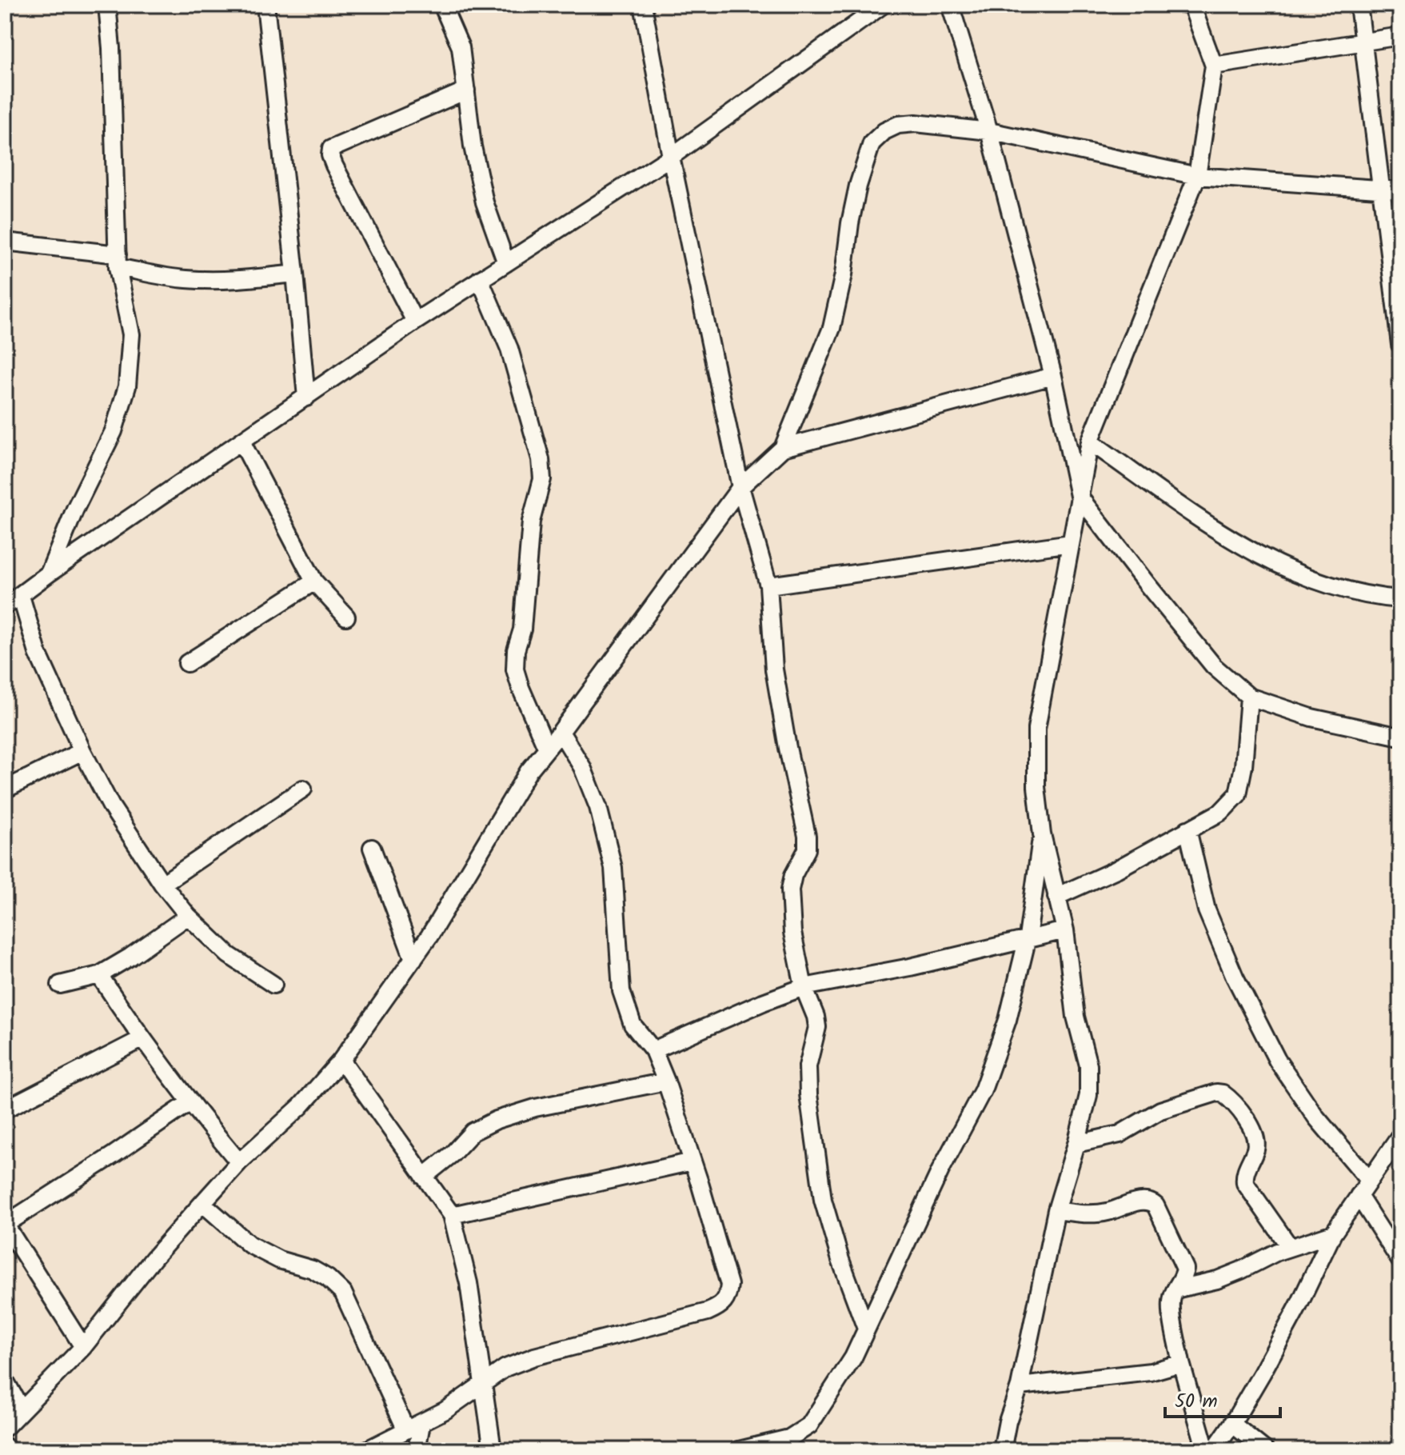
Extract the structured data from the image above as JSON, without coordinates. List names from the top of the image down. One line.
{"scale_bar":"50 m"}
